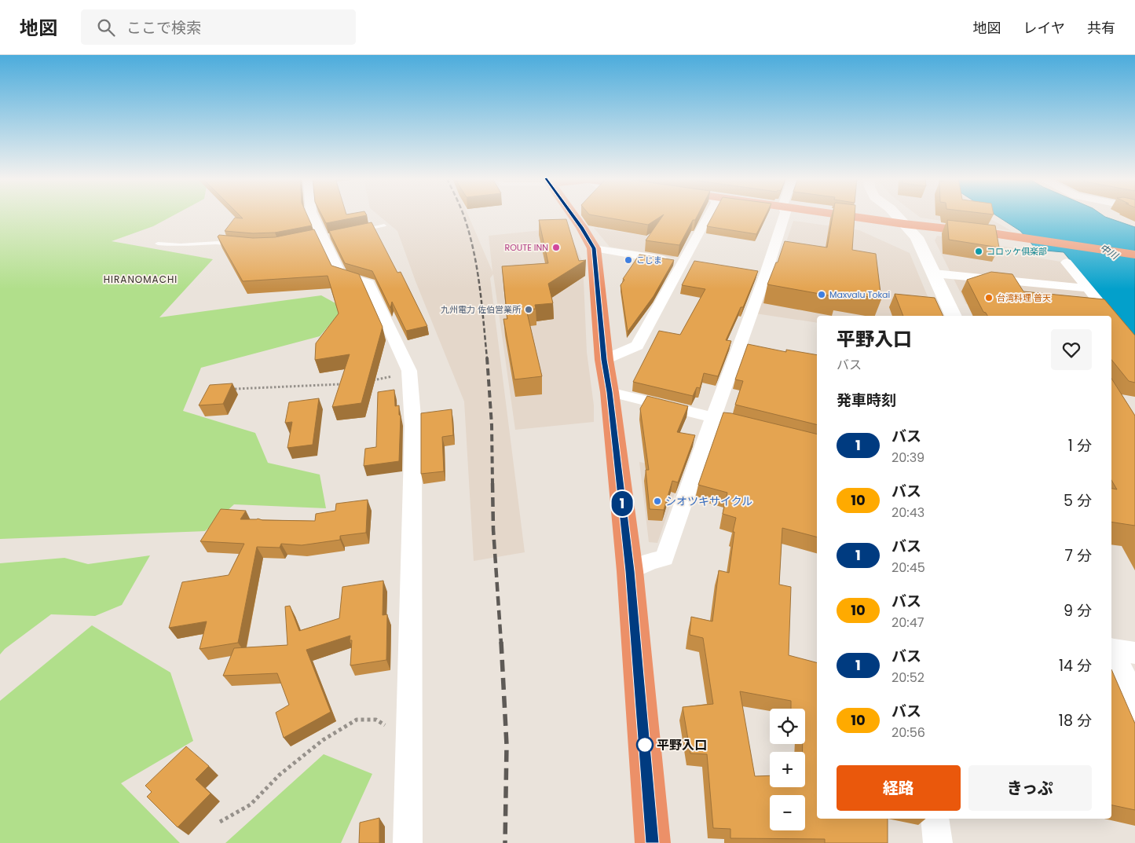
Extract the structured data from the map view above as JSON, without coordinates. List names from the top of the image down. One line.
{"districts":["HIRANOMACHI"],"water":["中川"],"places":["ROUTE INN","コロッケ俱楽部","こじま","Maxvalu Tokai","台湾料理 普天","九州電力 佐伯営業所","シオツキサイクル","平野入口"],"lines":["bus line 1"],"page":{"header":"地図","search":"ここで検索","nav":["地図","レイヤ","共有"],"on_map":"1","heading":[["平野入口","バス"],"発車時刻"],"list":[{"mark":"1","name":"バス","note":"20:39","value":"1 分"},{"mark":"10","name":"バス","note":"20:43","value":"5 分"},{"mark":"1","name":"バス","note":"20:45","value":"7 分"},{"mark":"10","name":"バス","note":"20:47","value":"9 分"},{"mark":"1","name":"バス","note":"20:52","value":"14 分"},{"mark":"10","name":"バス","note":"20:56","value":"18 分"}],"map_buttons":["+","−"],"buttons":["経路","きっぷ"]}}
